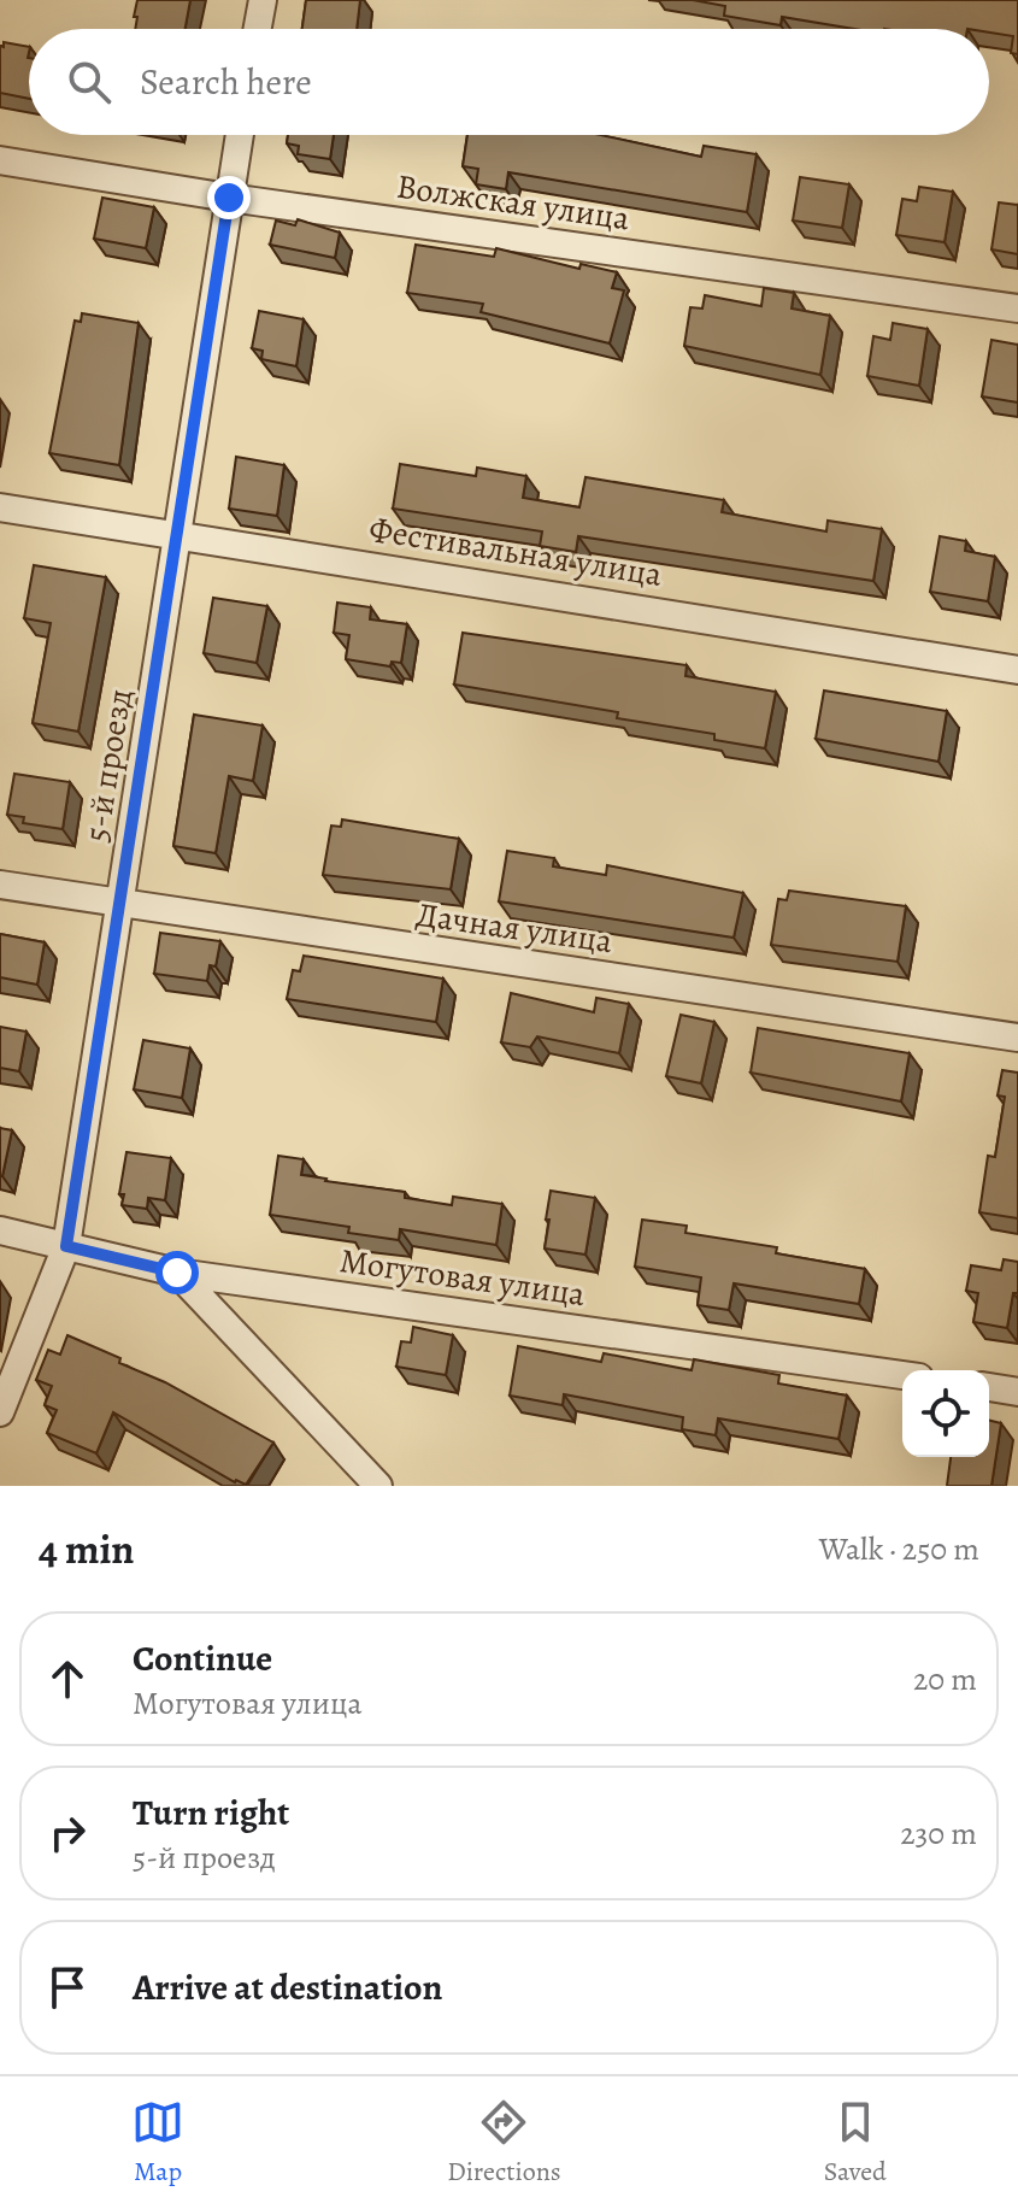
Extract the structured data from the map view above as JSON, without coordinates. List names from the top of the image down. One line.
{"streets":{"street":["Волжская улица","Фестивальная улица","5-й проезд","Дачная улица","Могутовая улица"]},"crossings":[["Волжская улица","5-й проезд"],["Фестивальная улица","5-й проезд"],["5-й проезд","Дачная улица"],["5-й проезд","Могутовая улица"]],"page":{"search":"Search here","heading":["4 min","Walk · 250 m"],"list":[["Continue","Могутовая улица","20 m"],["Turn right","5-й проезд","230 m"],"Arrive at destination"],"nav":["Map","Directions","Saved"]}}
